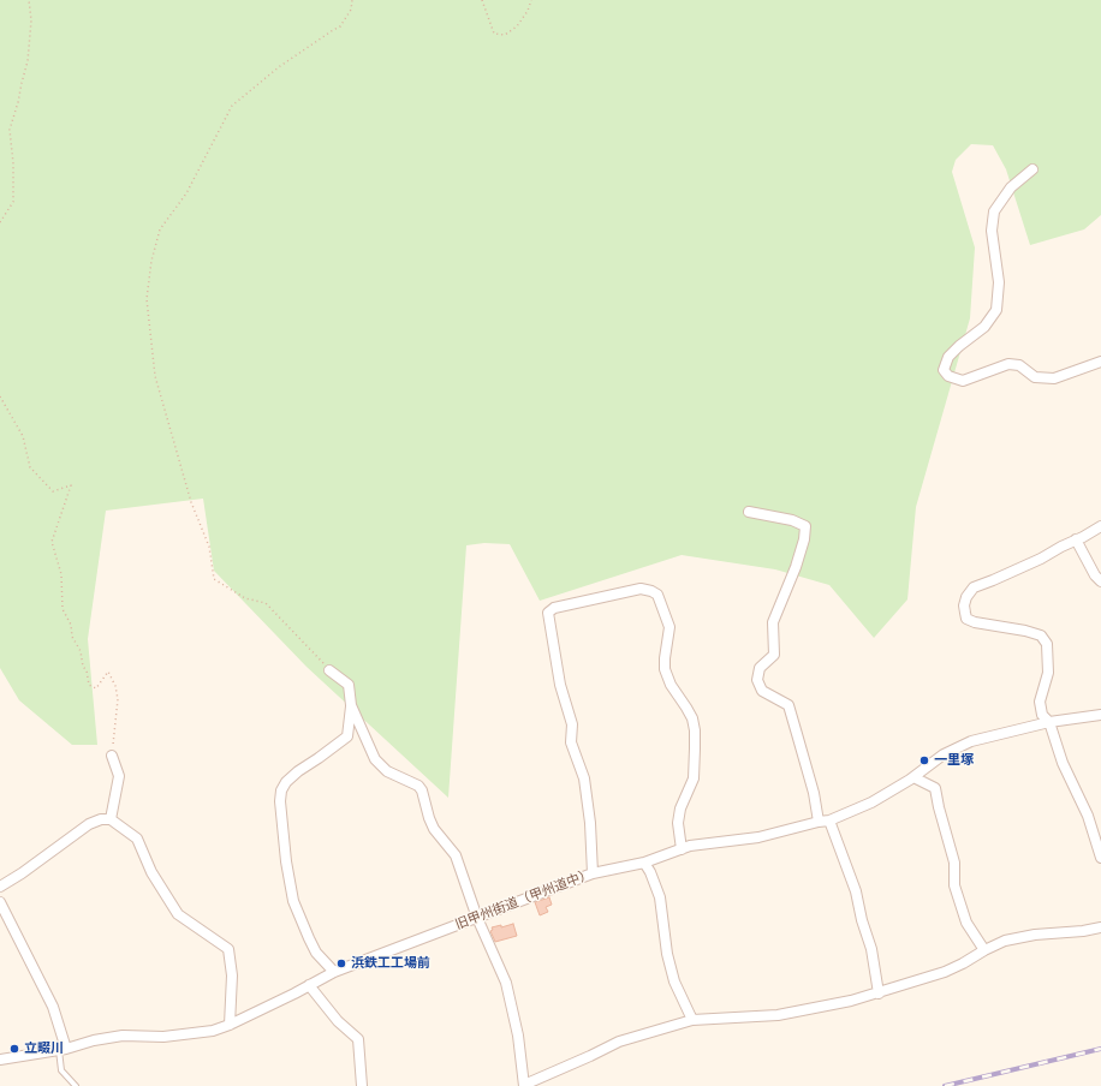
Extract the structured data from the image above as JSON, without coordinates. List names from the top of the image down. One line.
{"streets":{"street":["旧甲州街道（甲州道中）"]},"places":["一里塚","浜鉄工工場前","立畷川"]}
